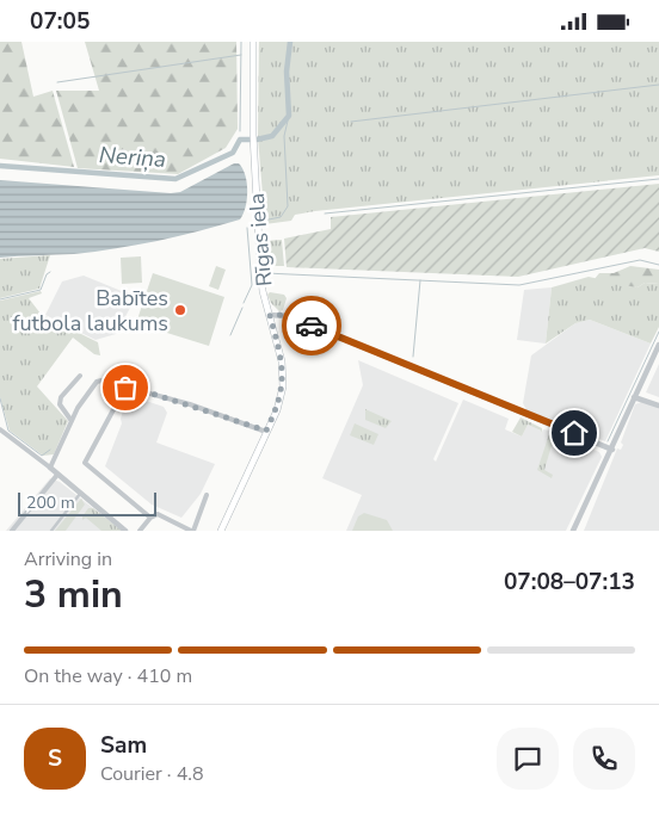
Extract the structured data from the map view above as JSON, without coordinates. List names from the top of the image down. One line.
{"streets":{"main road":["Rīgas iela"]},"water":["Neriņa"],"places":["Babītes futbola laukums"],"scale_bar":"200 m","page":{"status":"07:05","scale":"200 m","heading":["3 min","Arriving in","07:08–07:13"],"panel":["Sam","Courier · 4.8"],"bar":"On the way · 410 m","round":"S"}}
